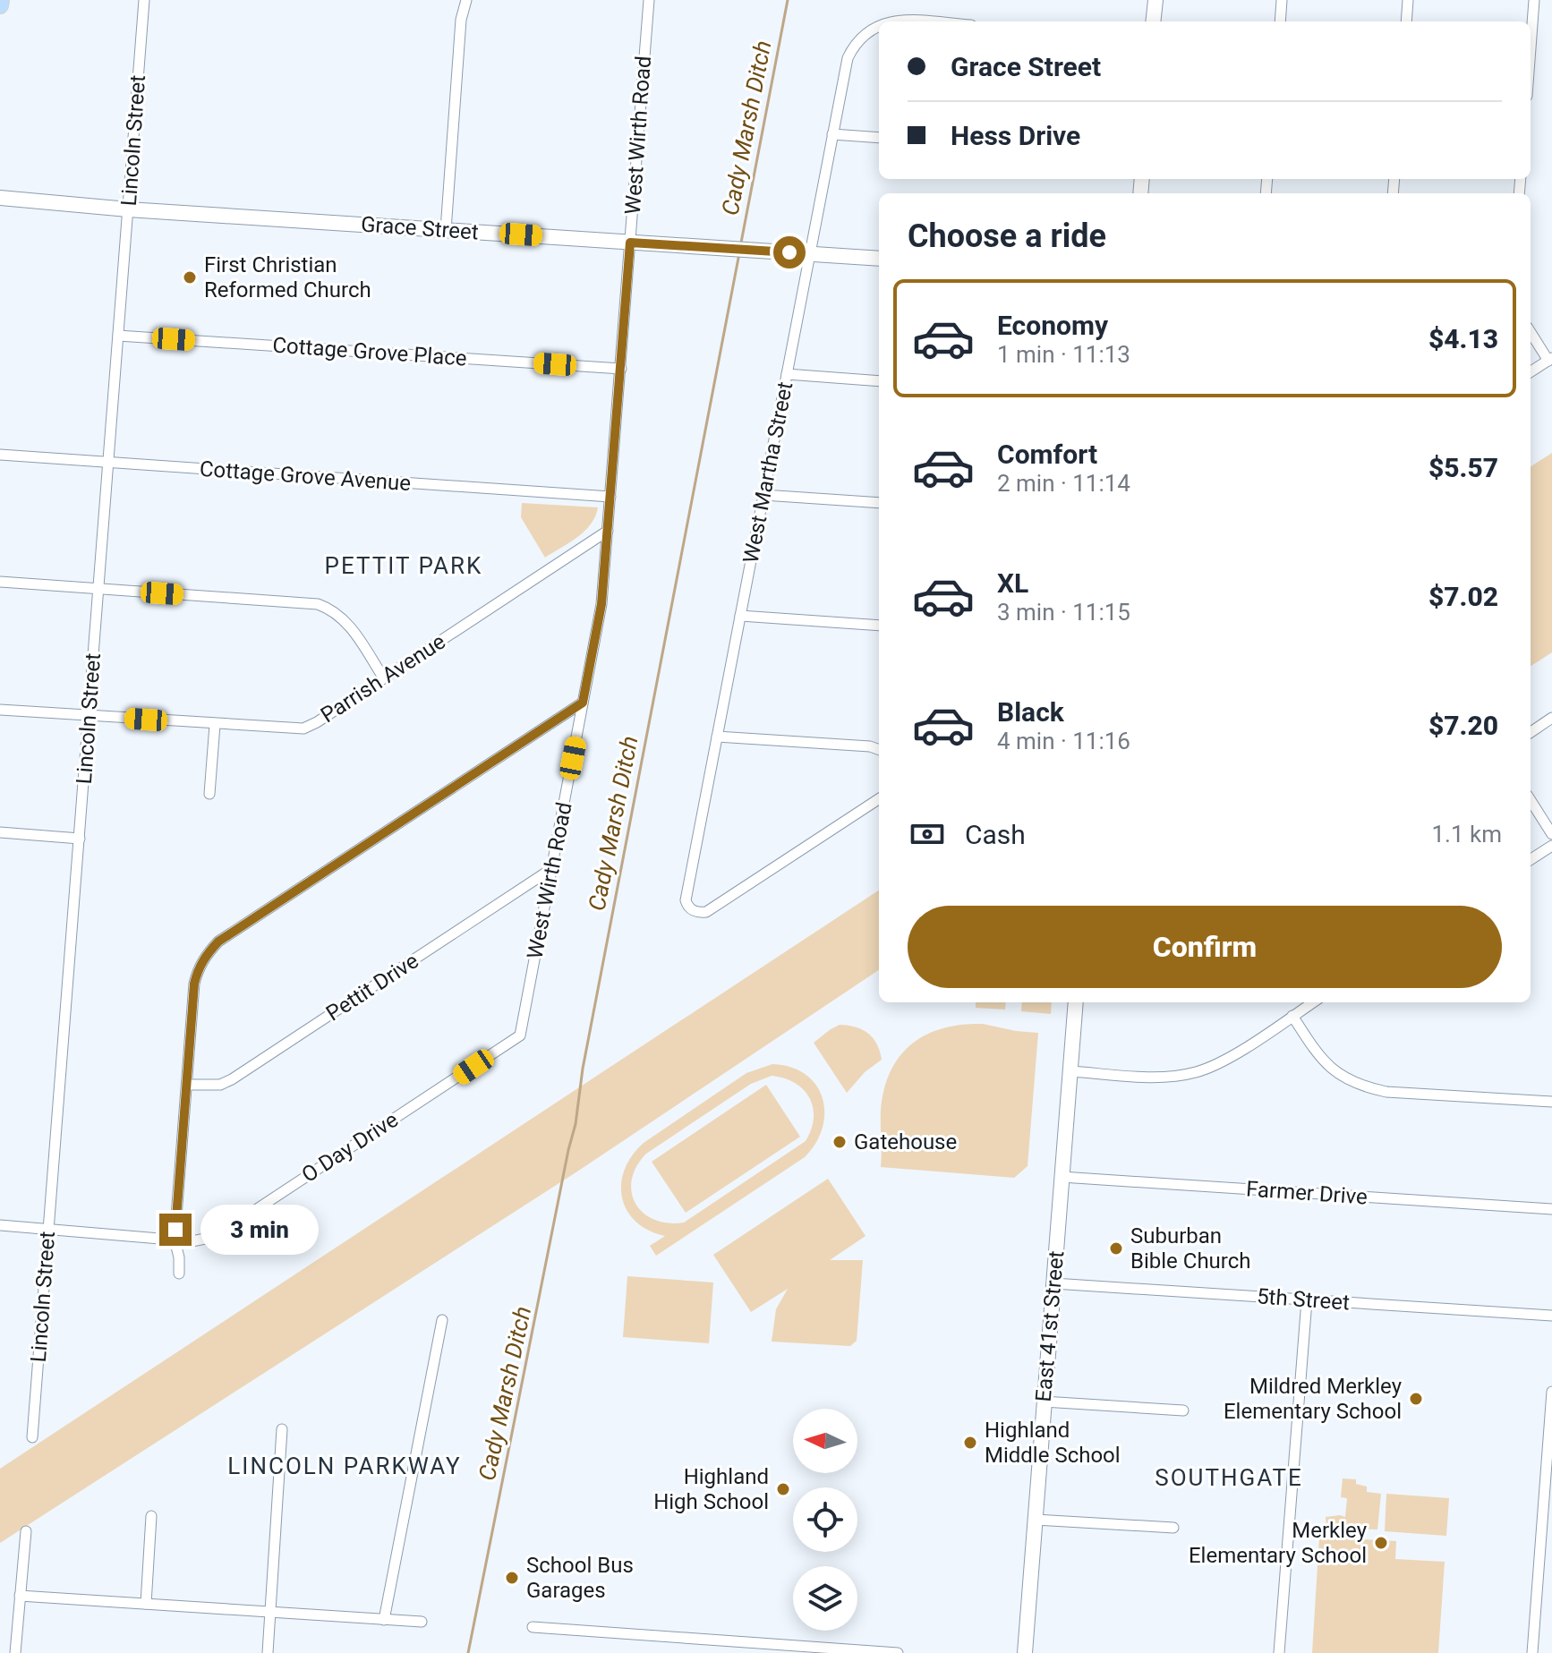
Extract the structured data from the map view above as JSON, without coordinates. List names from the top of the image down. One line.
{"streets":{"street":["West Wirth Road","Lincoln Street","Grace Street","Cottage Grove Place","West Martha Street","Cottage Grove Avenue","Parrish Avenue","Pettit Drive","O Day Drive","Farmer Drive","5th Street","East 41st Street"]},"crossings":[["West Wirth Road","Grace Street"],["West Wirth Road","Cottage Grove Place"],["West Wirth Road","Cottage Grove Avenue"],["West Wirth Road","Parrish Avenue"],["West Wirth Road","Pettit Drive"],["West Wirth Road","O Day Drive"],["Lincoln Street","Grace Street"],["Lincoln Street","Cottage Grove Place"],["Lincoln Street","Cottage Grove Avenue"],["Lincoln Street","Parrish Avenue"],["Lincoln Street","O Day Drive"],["Grace Street","West Martha Street"],["Farmer Drive","East 41st Street"],["5th Street","East 41st Street"]],"districts":["PETTIT PARK","LINCOLN PARKWAY","SOUTHGATE"],"water":["Cady Marsh Ditch"],"places":["First Christian Reformed Church","Gatehouse","Suburban Bible Church","Mildred Merkley Elementary School","Highland Middle School","Highland High School","Merkley Elementary School","School Bus Garages"],"north":"left","page":{"banner":["Grace Street","Hess Drive"],"heading":"Choose a ride","list":[{"name":"Economy","note":"1 min · 11:13","value":"$4.13"},{"name":"Comfort","note":"2 min · 11:14","value":"$5.57"},{"name":"XL","note":"3 min · 11:15","value":"$7.02"},{"name":"Black","note":"4 min · 11:16","value":"$7.20"}],"pay":["Cash","1.1 km"],"buttons":"Confirm","bubble":"3 min"}}
